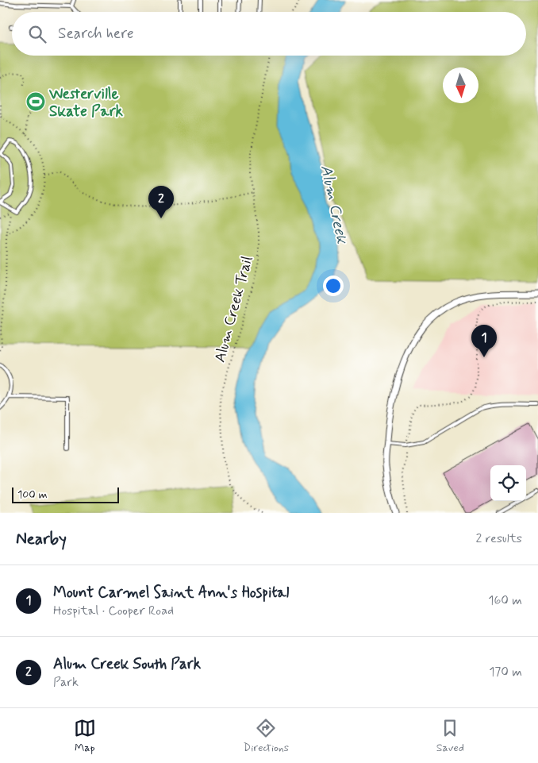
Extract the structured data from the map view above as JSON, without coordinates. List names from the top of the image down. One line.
{"streets":{"path":["Alum Creek Trail"]},"water":["Alum Creek"],"places":{"sports":["Westerville Skate Park"]},"scale_bar":"100 m","north":"bottom","page":{"search":"Search here","pins":["2","1"],"scale":"100 m","heading":["Nearby","2 results"],"list":[{"mark":"1","name":"Mount Carmel Saint Ann's Hospital","note":"Hospital · Cooper Road","value":"160 m"},{"mark":"2","name":"Alum Creek South Park","note":"Park","value":"170 m"}],"nav":["Map","Directions","Saved"]}}
